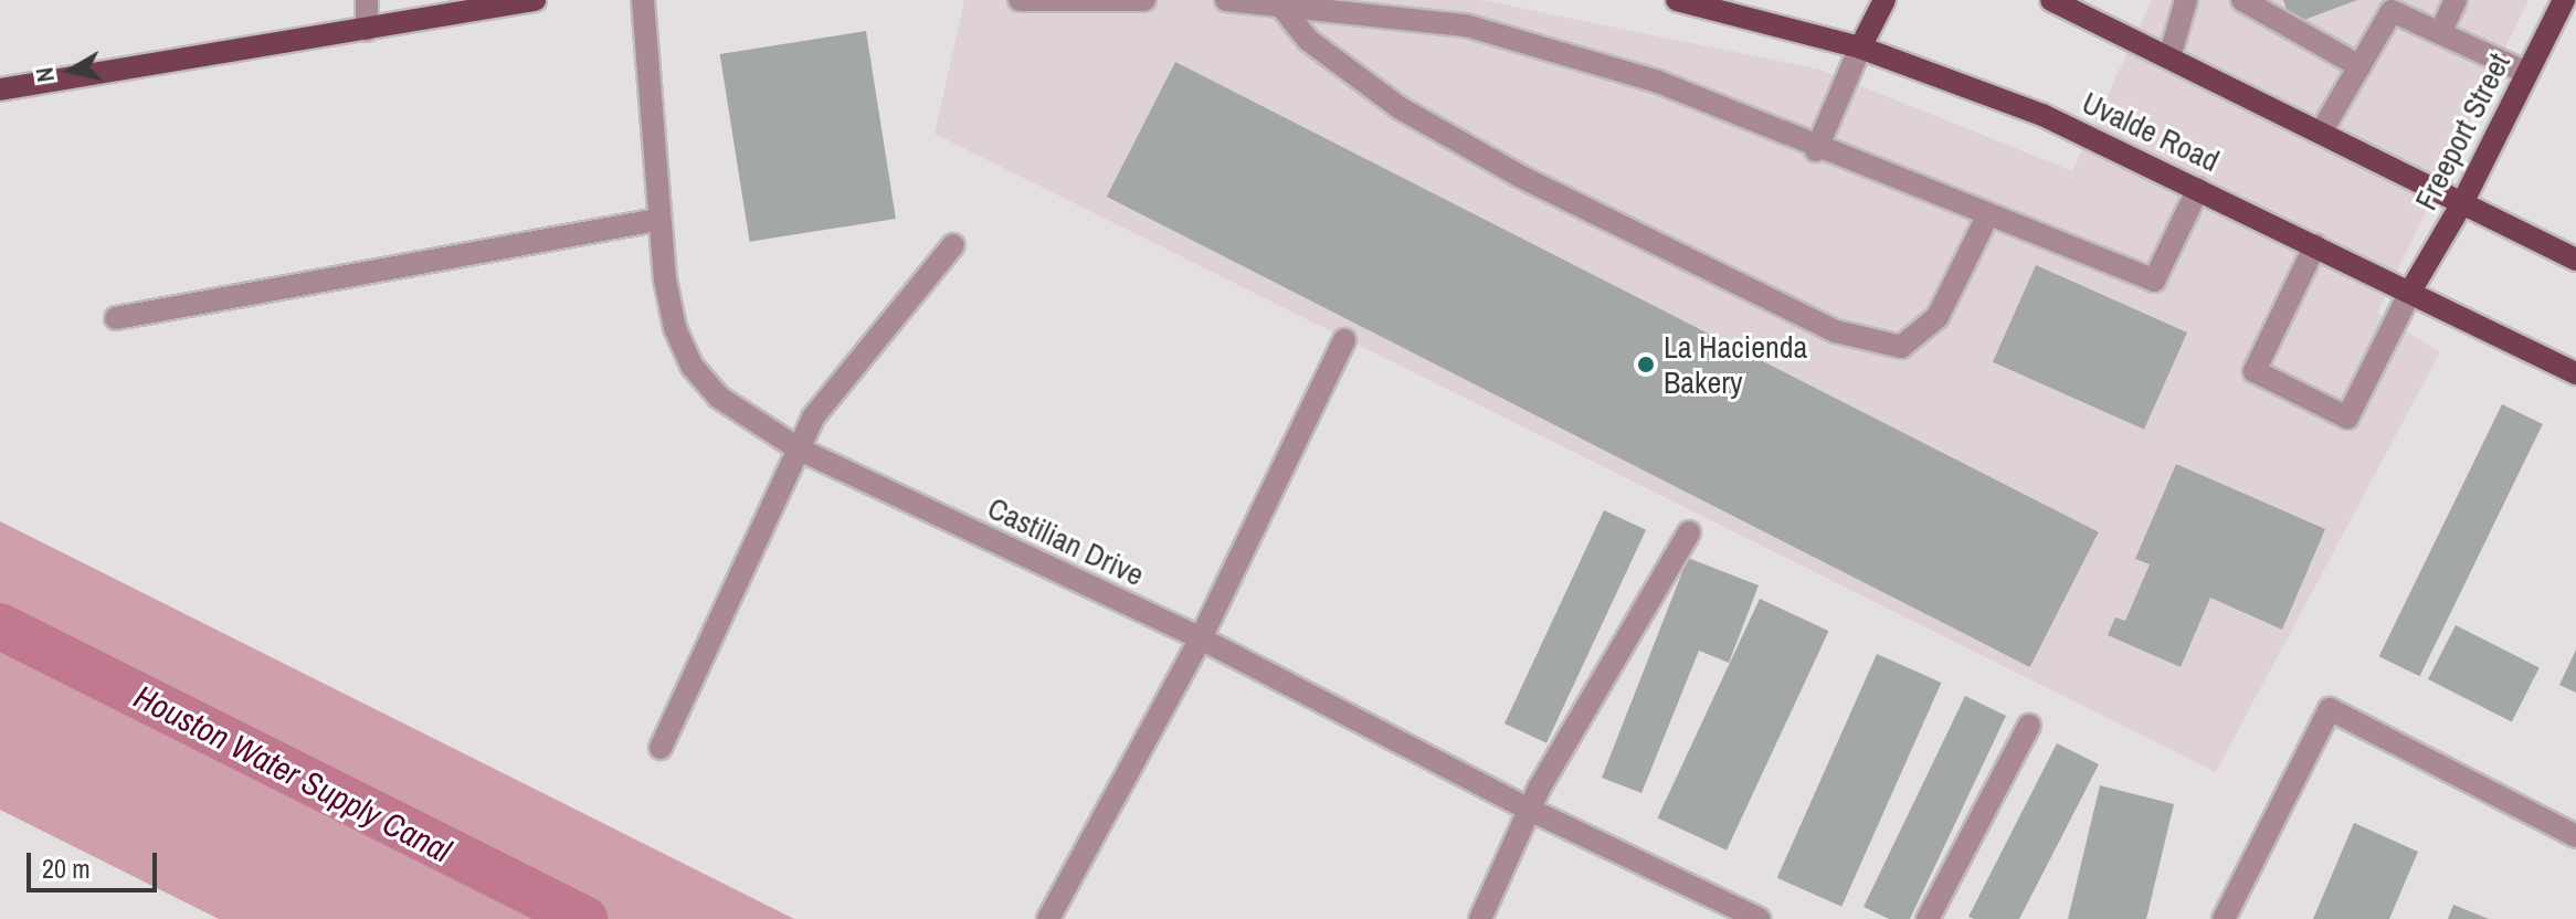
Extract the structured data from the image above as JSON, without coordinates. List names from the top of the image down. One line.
{"streets":{"main road":["Uvalde Road","Freeport Street"],"street":["Castilian Drive"]},"crossings":[["Uvalde Road","Freeport Street"]],"water":["Houston Water Supply Canal"],"places":["La Hacienda Bakery"],"scale_bar":"20 m","north":"left"}
